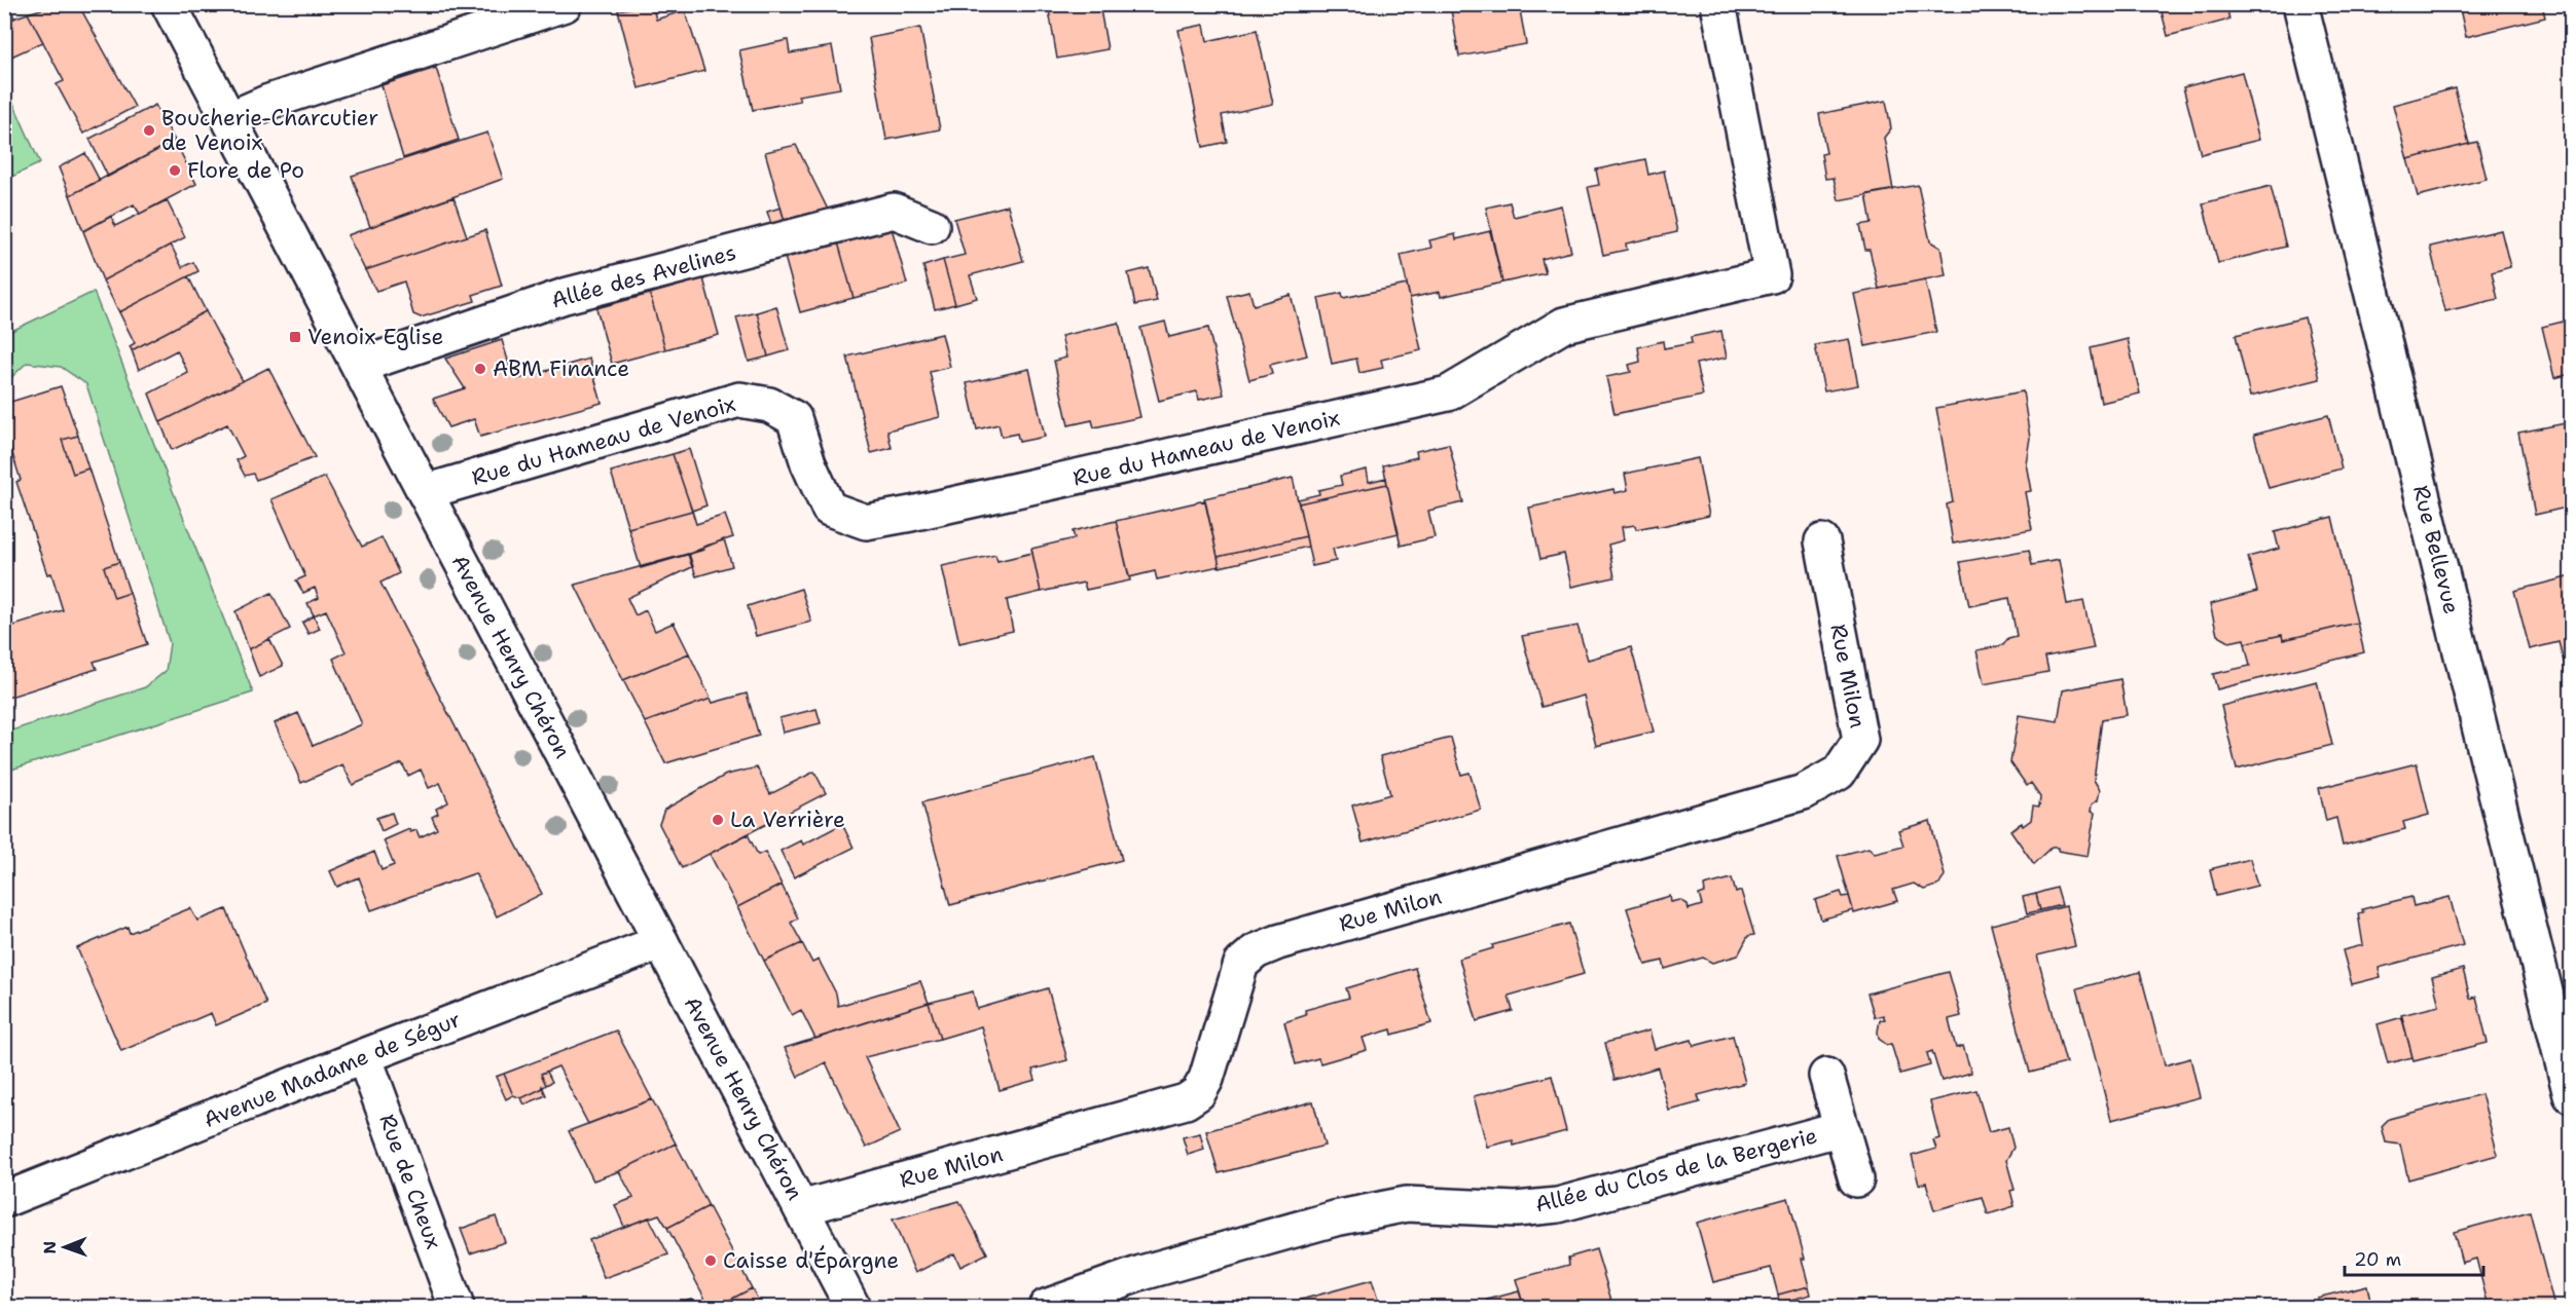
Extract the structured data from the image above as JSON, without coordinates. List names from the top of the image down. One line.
{"streets":{"street":["Allée des Avelines","Rue du Hameau de Venoix","Rue Bellevue","Avenue Henry Chéron","Rue Milon","Avenue Madame de Ségur","Allée du Clos de la Bergerie","Rue de Cheux"]},"crossings":[["Allée des Avelines","Avenue Henry Chéron"],["Rue du Hameau de Venoix","Avenue Henry Chéron"],["Avenue Henry Chéron","Rue Milon"],["Avenue Henry Chéron","Avenue Madame de Ségur"],["Avenue Madame de Ségur","Rue de Cheux"]],"places":{"other":["Boucherie-Charcutier de Venoix","Flore de Po","ABM Finance","La Verrière","Caisse d'Épargne"],"transit":["Venoix Eglise"]},"scale_bar":"20 m","north":"left"}
